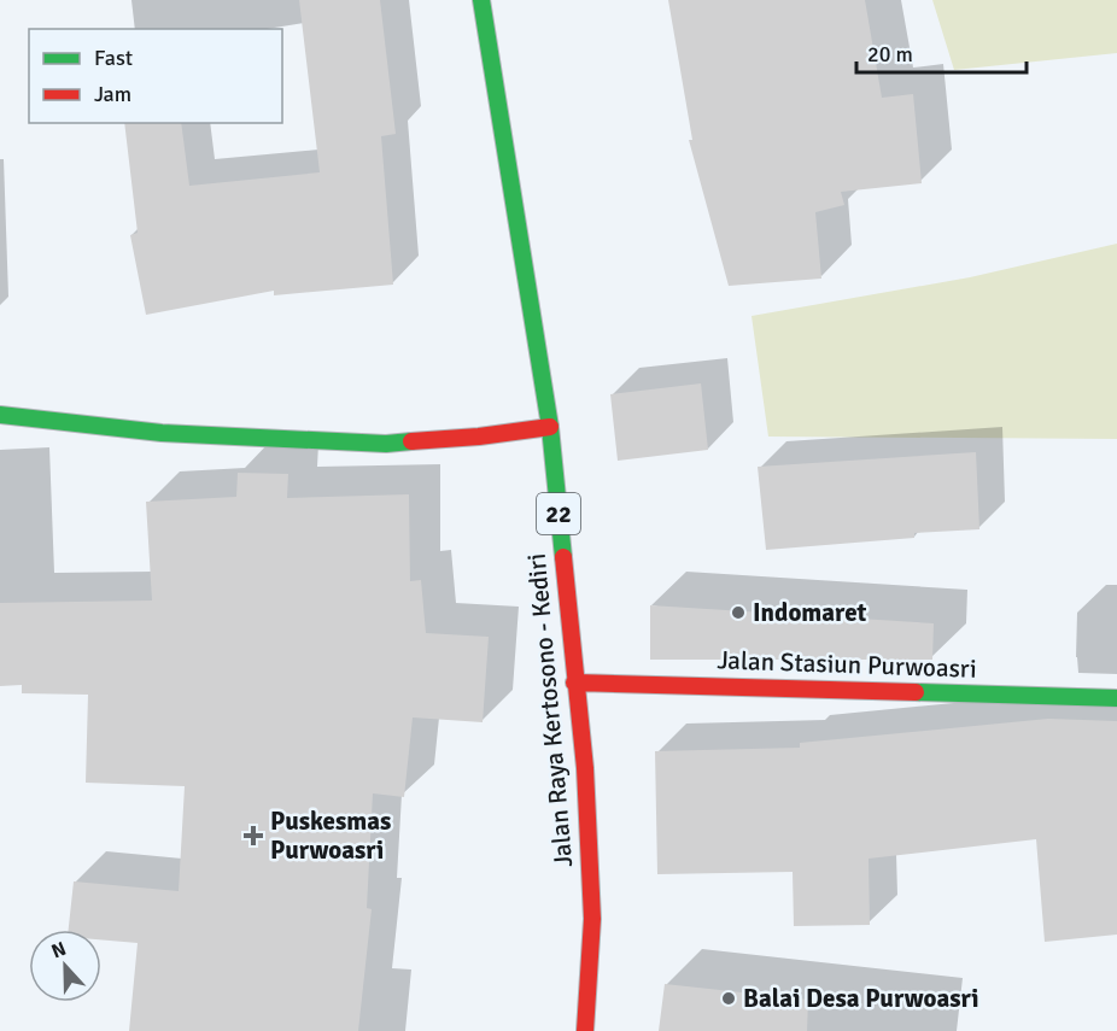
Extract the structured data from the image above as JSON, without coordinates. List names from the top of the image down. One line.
{"streets":{"main road":["22","Jalan Stasiun Purwoasri","Jalan Raya Kertosono - Kediri"]},"crossings":[["Jalan Stasiun Purwoasri","Jalan Raya Kertosono - Kediri"]],"places":{"other":["Indomaret","Balai Desa Purwoasri"],"health":["Puskesmas Purwoasri"]},"legend":["Fast","Jam"],"scale_bar":"20 m","north":"top"}
